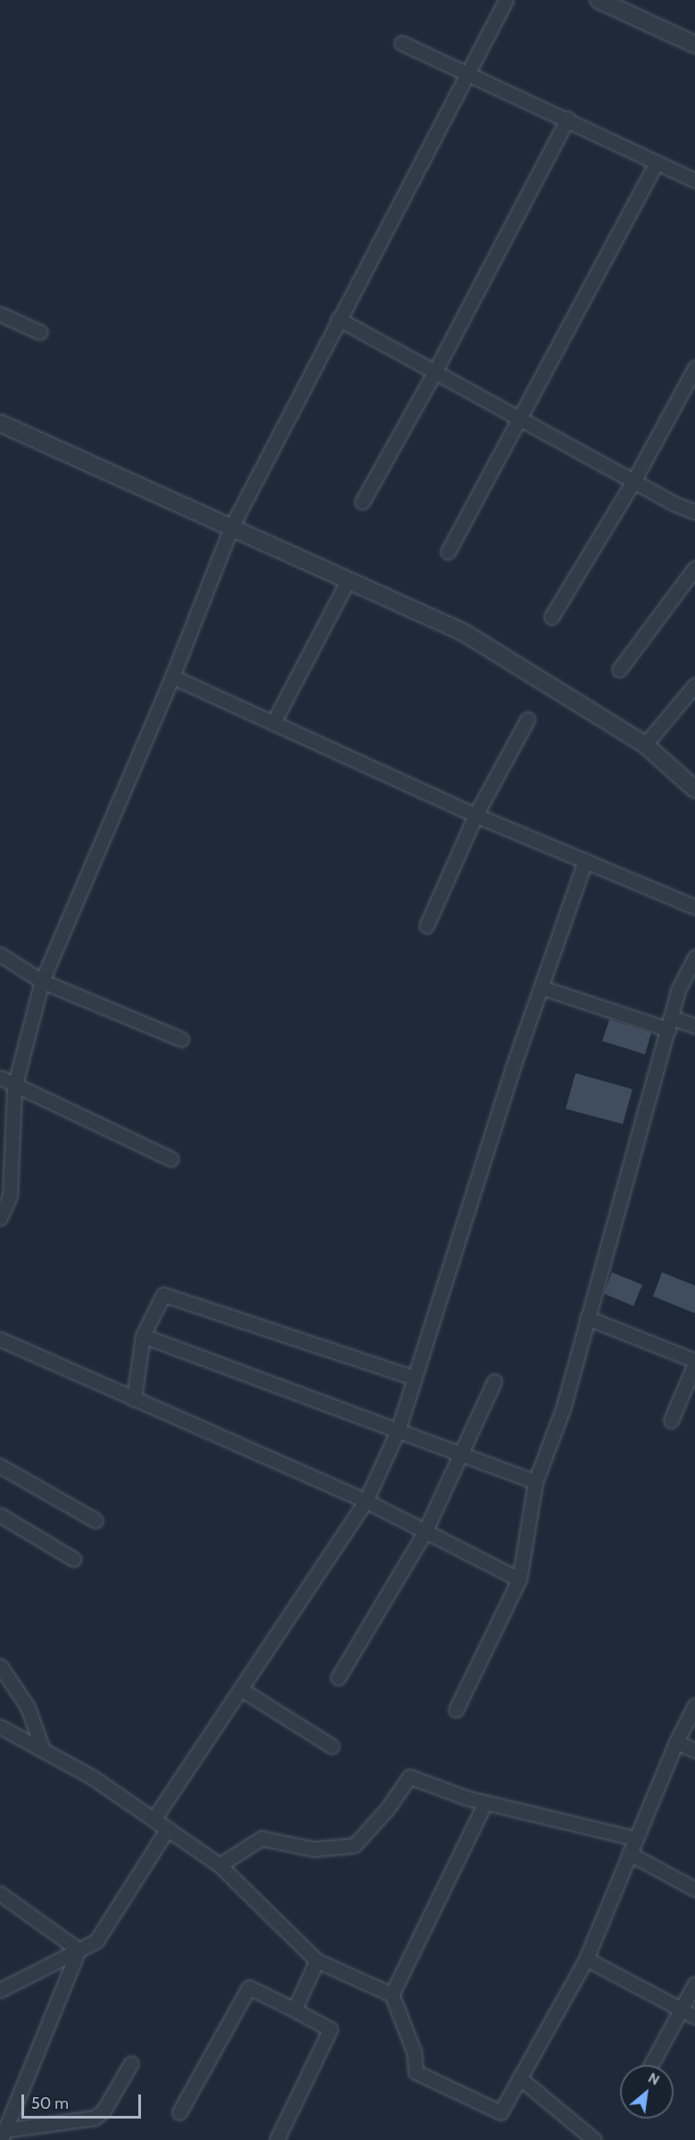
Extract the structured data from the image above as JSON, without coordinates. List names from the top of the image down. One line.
{"scale_bar":"50 m","north":"top right"}
